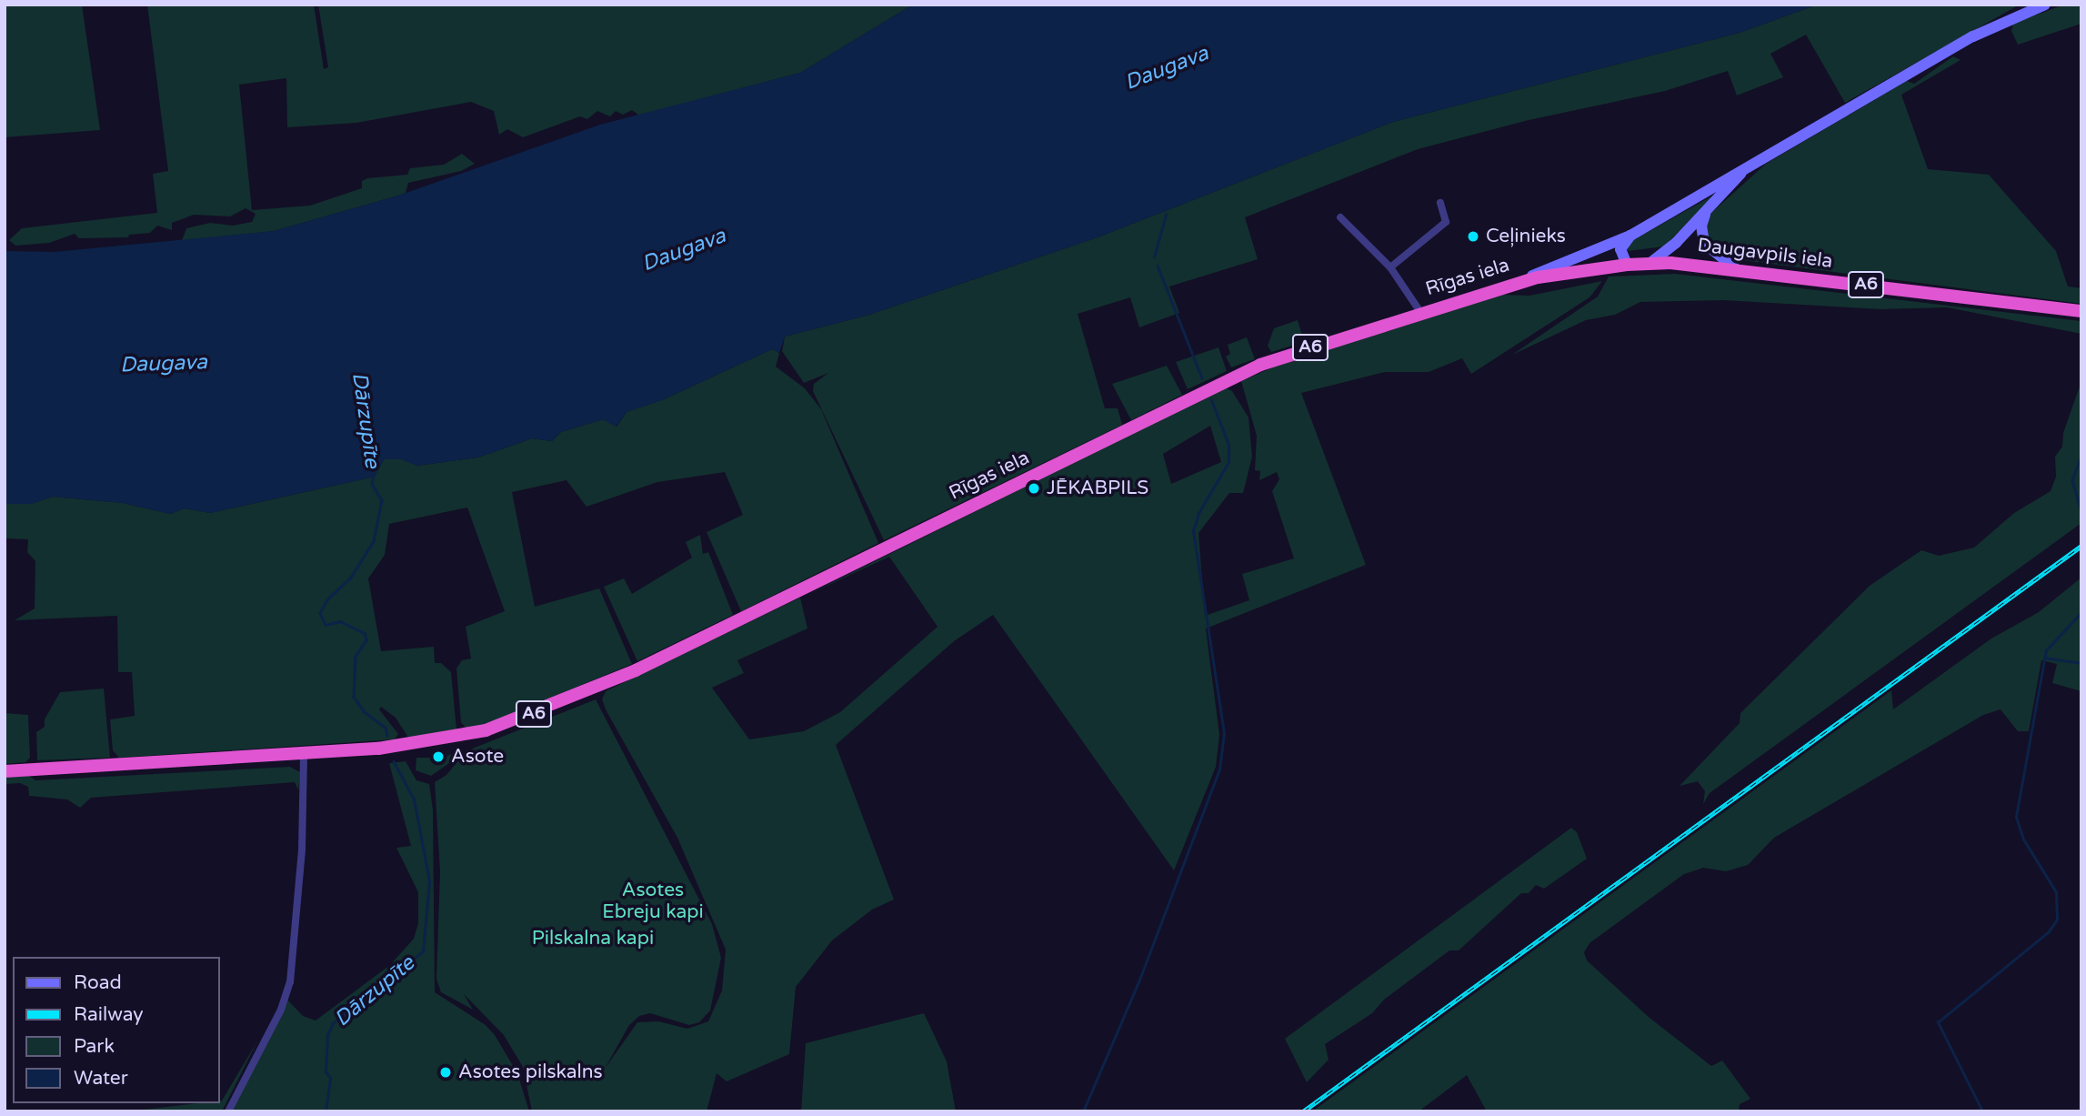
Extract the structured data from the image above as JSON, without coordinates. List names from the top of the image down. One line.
{"streets":{"highway":["Daugavpils iela","Rīgas iela","A6"]},"crossings":[["Daugavpils iela","Rīgas iela"],["Rīgas iela","A6"]],"water":["Daugava","Dārzupīte"],"parks":["Asotes Ebreju kapi","Pilskalna kapi"],"places":["Ceļinieks","JĒKABPILS","Asote","Asotes pilskalns"],"legend":["Road","Railway","Park","Water"]}
